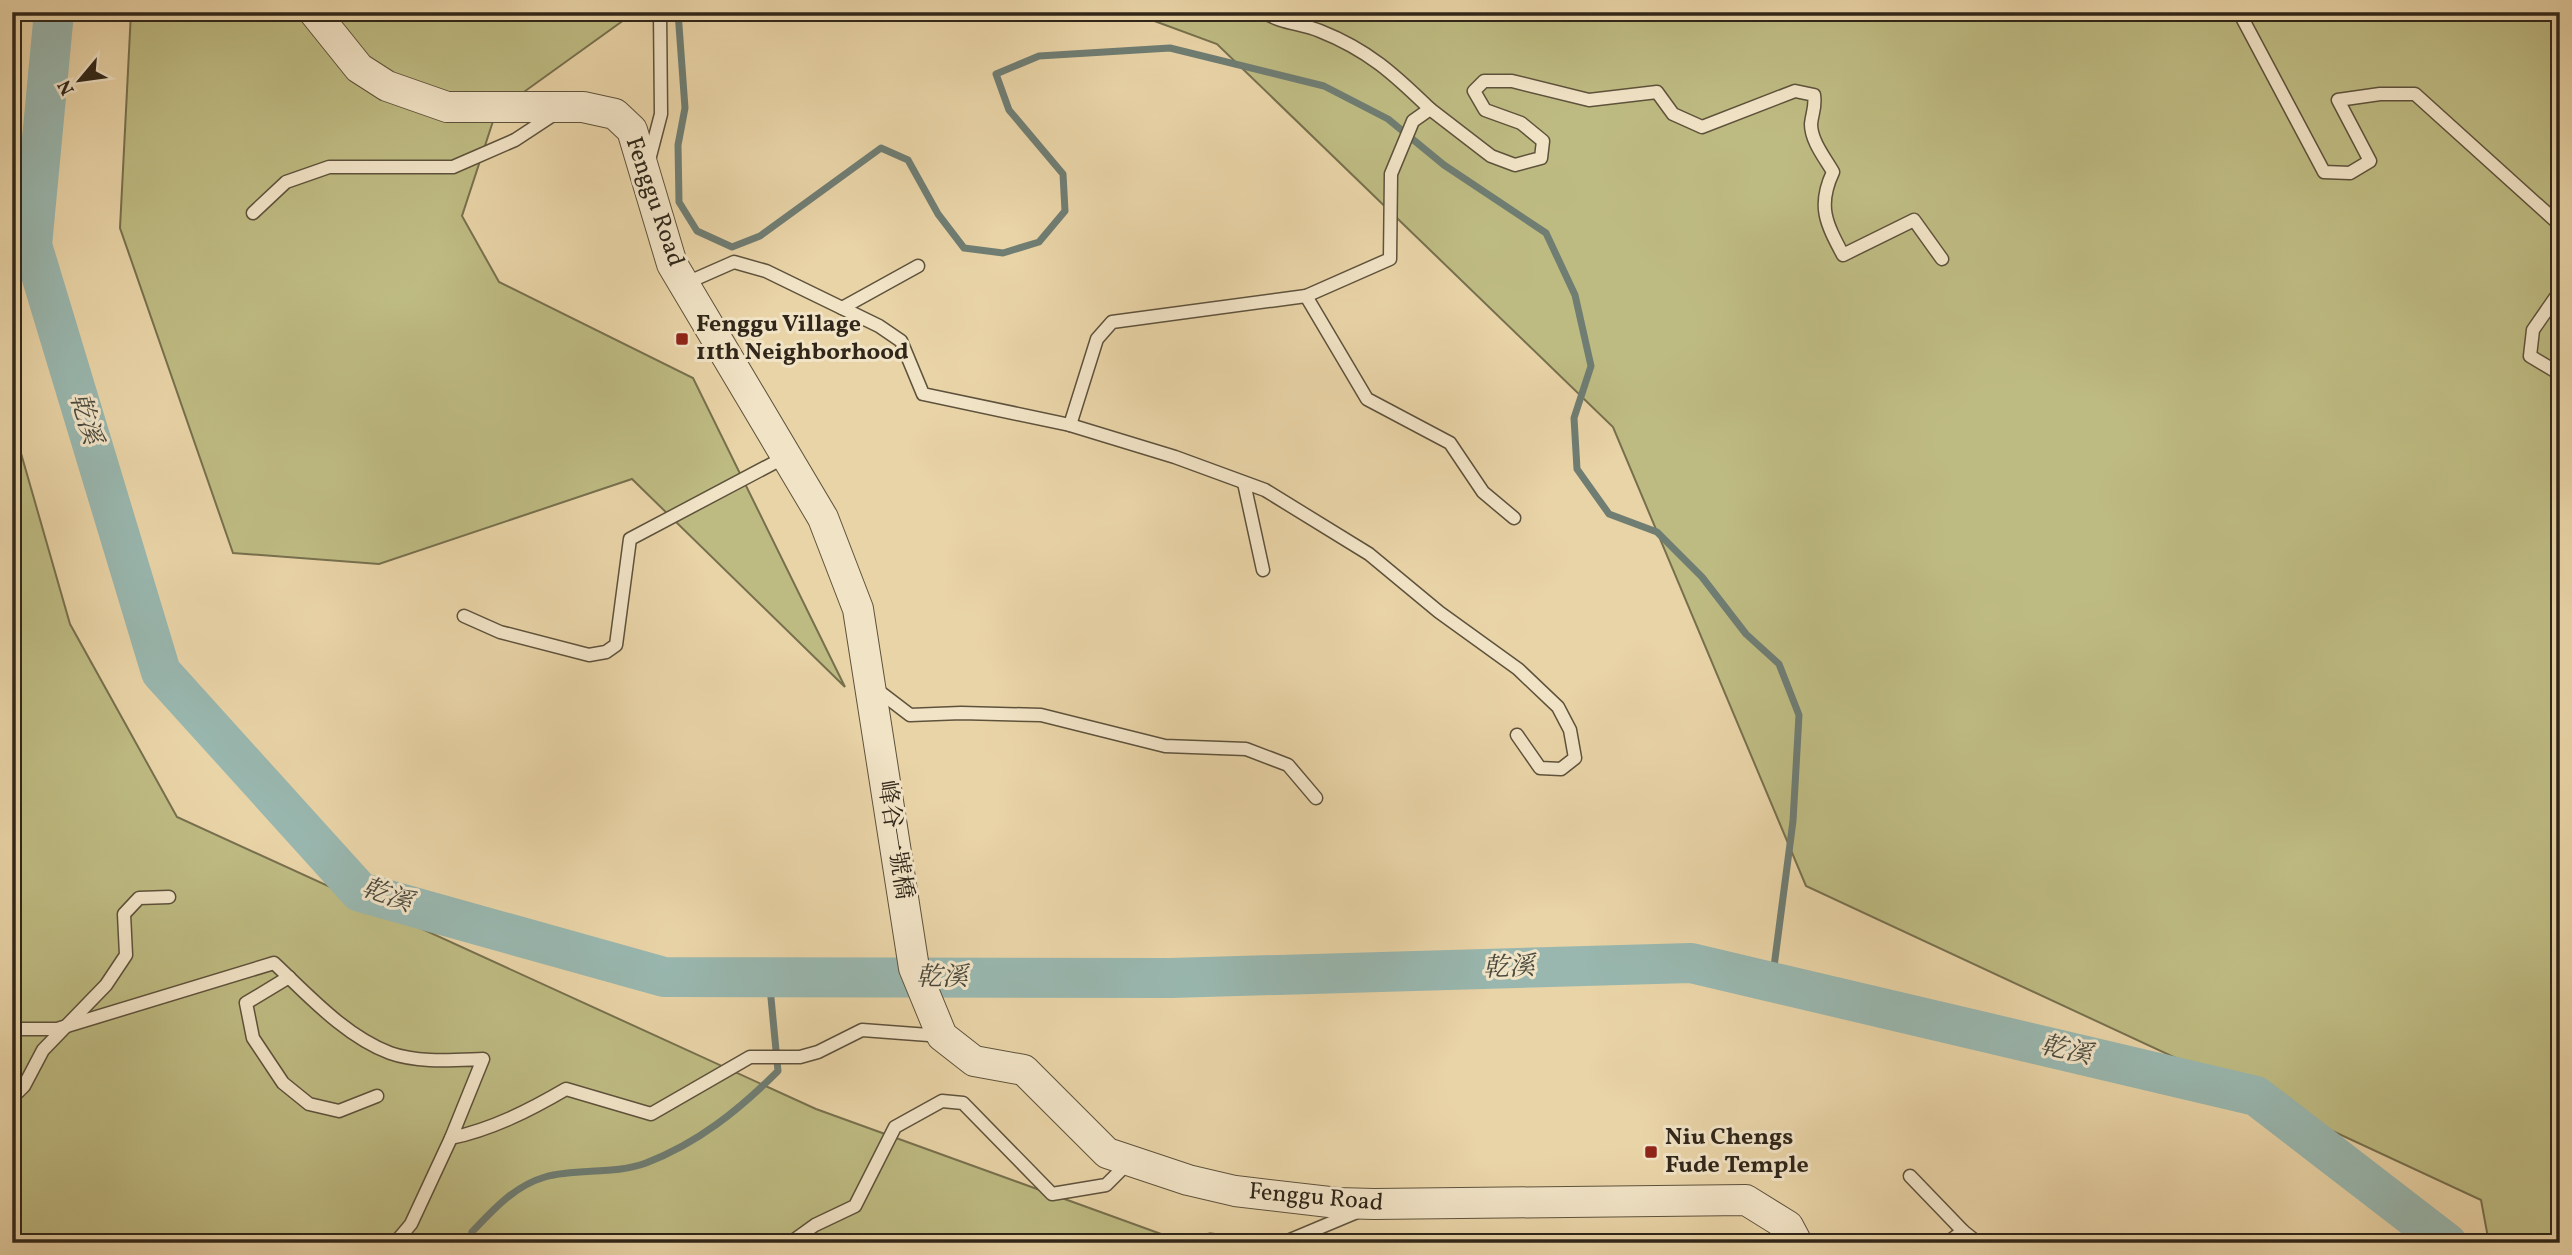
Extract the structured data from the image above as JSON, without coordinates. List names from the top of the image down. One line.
{"streets":{"street":["Fenggu Road","峰谷一號橋"]},"crossings":[["Fenggu Road","峰谷一號橋"]],"water":["乾溪"],"places":{"transit":["Fenggu Village 11th Neighborhood","Niu Chengs Fude Temple"]},"north":"bottom left"}
